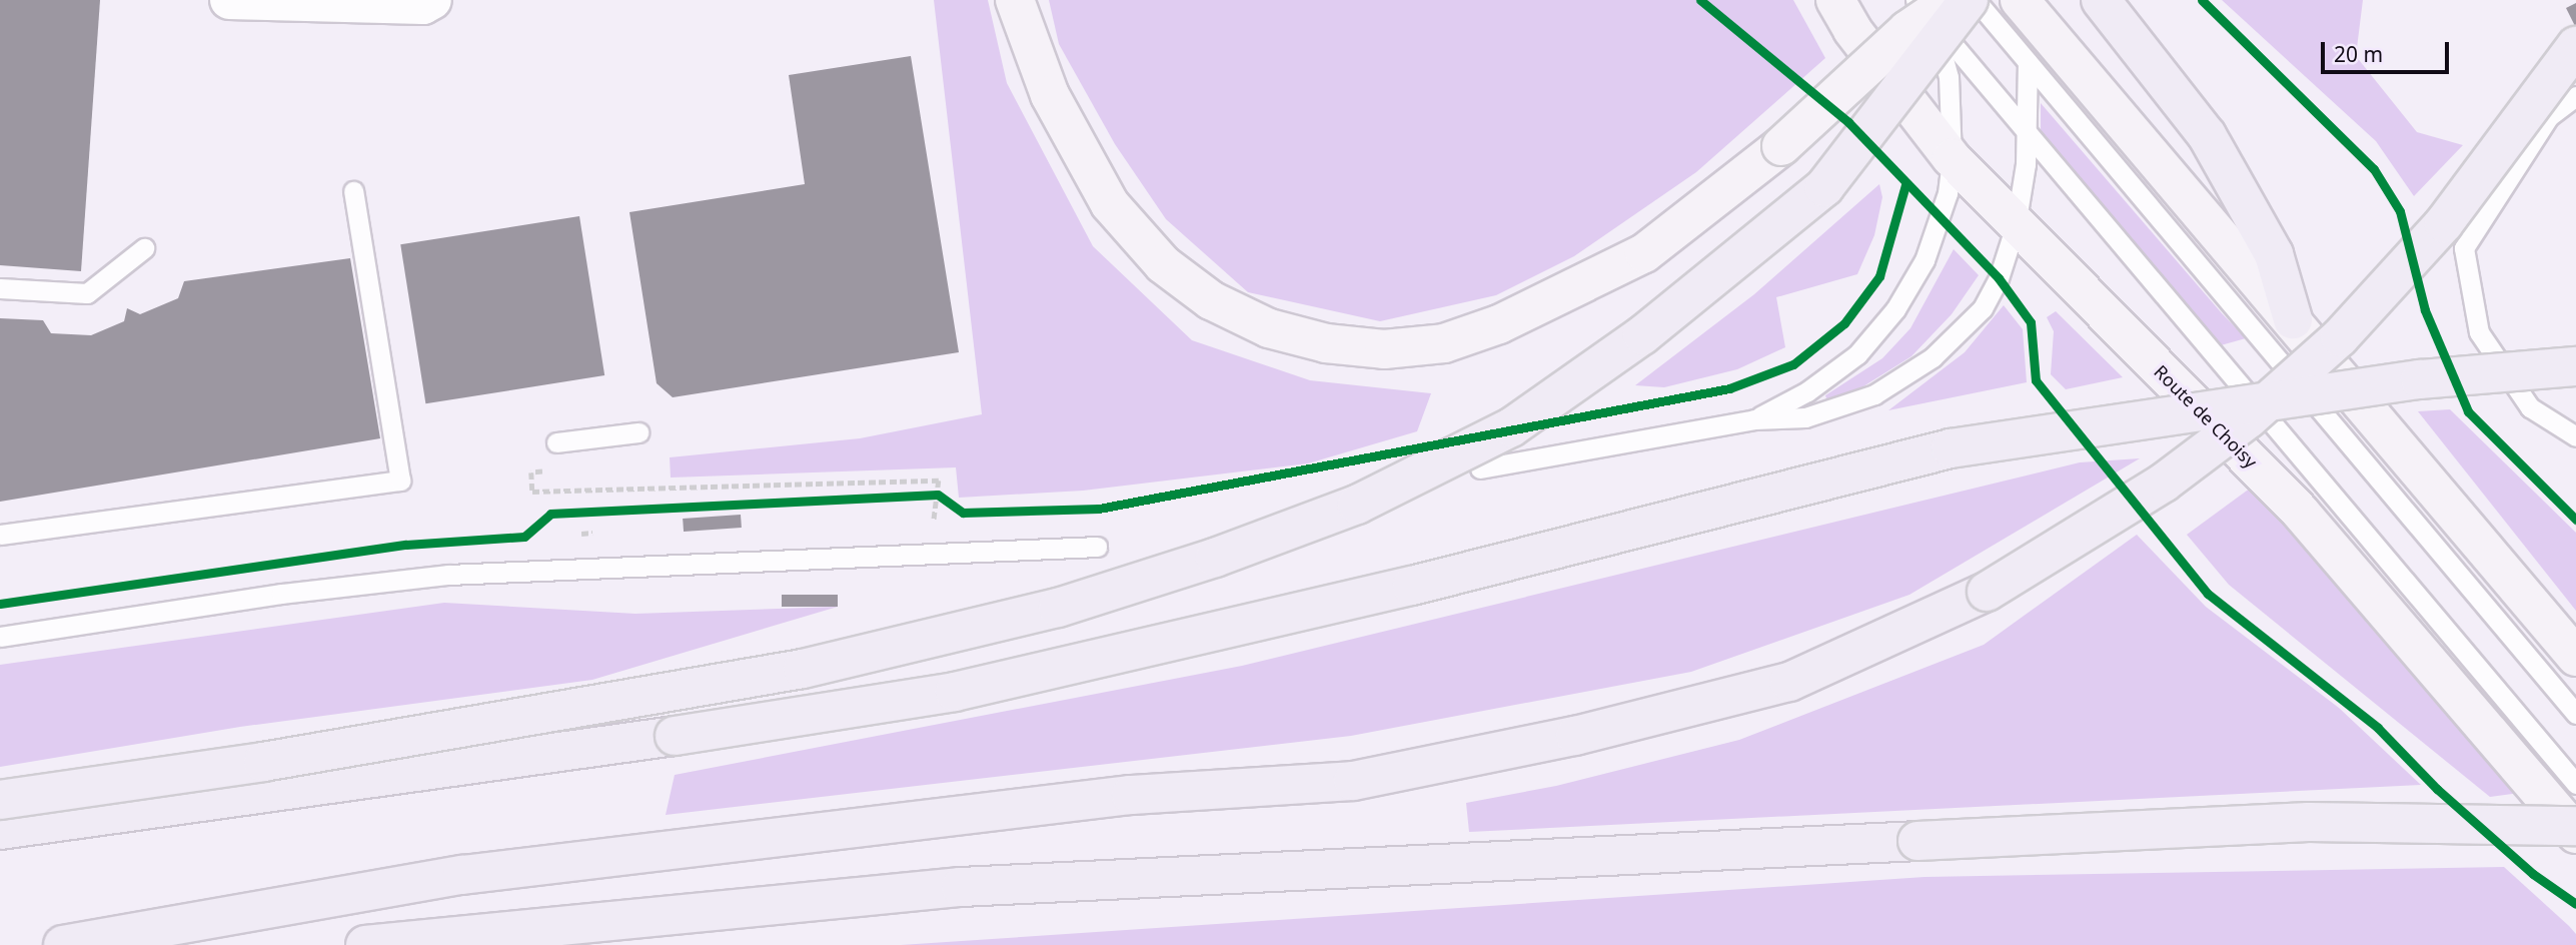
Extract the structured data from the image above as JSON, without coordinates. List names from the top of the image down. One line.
{"streets":{"main road":["Route de Choisy"]},"scale_bar":"20 m"}
